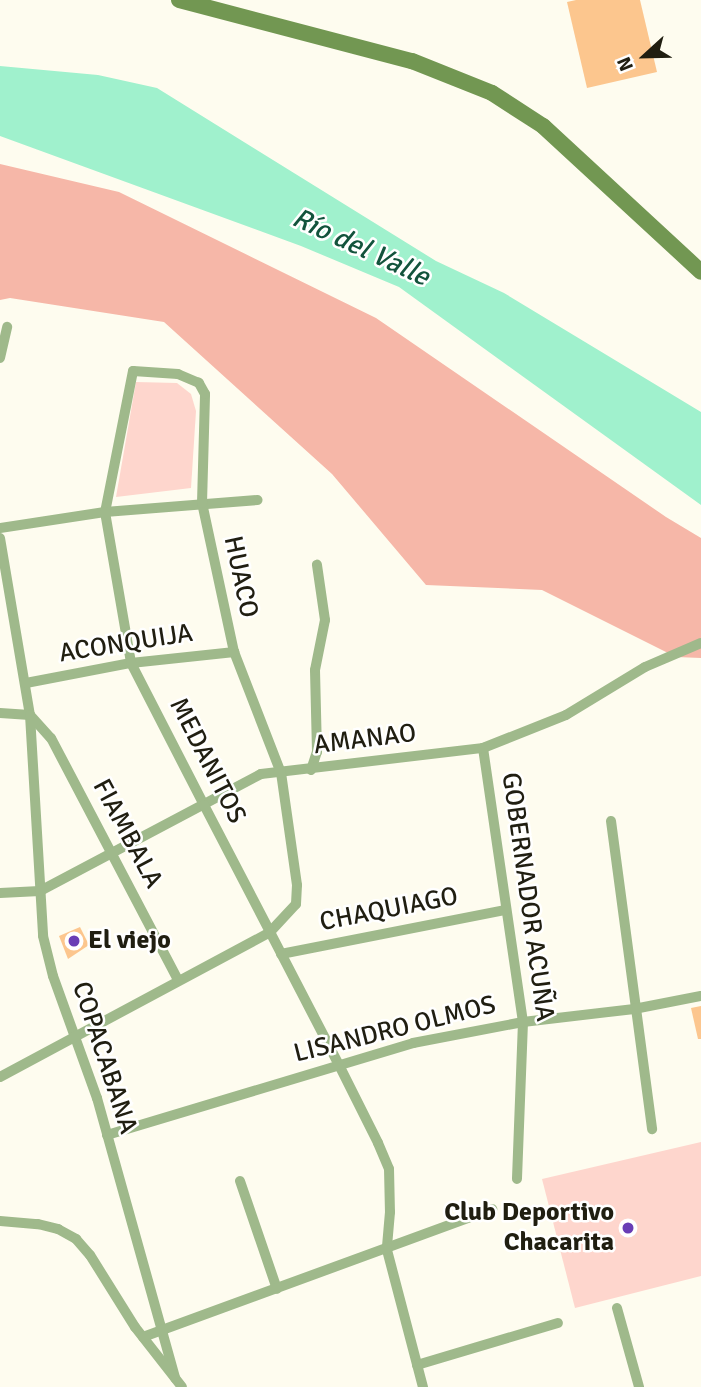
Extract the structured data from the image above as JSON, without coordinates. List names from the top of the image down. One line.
{"streets":{"street":["HUACO","ACONQUIJA","AMANAO","MEDANITOS","FIAMBALA","GOBERNADOR ACUÑA","CHAQUIAGO","LISANDRO OLMOS","COPACABANA"]},"crossings":[["HUACO","ACONQUIJA"],["HUACO","AMANAO"],["HUACO","MEDANITOS"],["ACONQUIJA","MEDANITOS"],["ACONQUIJA","COPACABANA"],["AMANAO","MEDANITOS"],["AMANAO","FIAMBALA"],["AMANAO","GOBERNADOR ACUÑA"],["AMANAO","COPACABANA"],["MEDANITOS","CHAQUIAGO"],["MEDANITOS","LISANDRO OLMOS"],["FIAMBALA","COPACABANA"],["GOBERNADOR ACUÑA","CHAQUIAGO"],["GOBERNADOR ACUÑA","LISANDRO OLMOS"],["LISANDRO OLMOS","COPACABANA"]],"water":["Río del Valle"],"places":["El viejo","Club Deportivo Chacarita"],"north":"left"}
